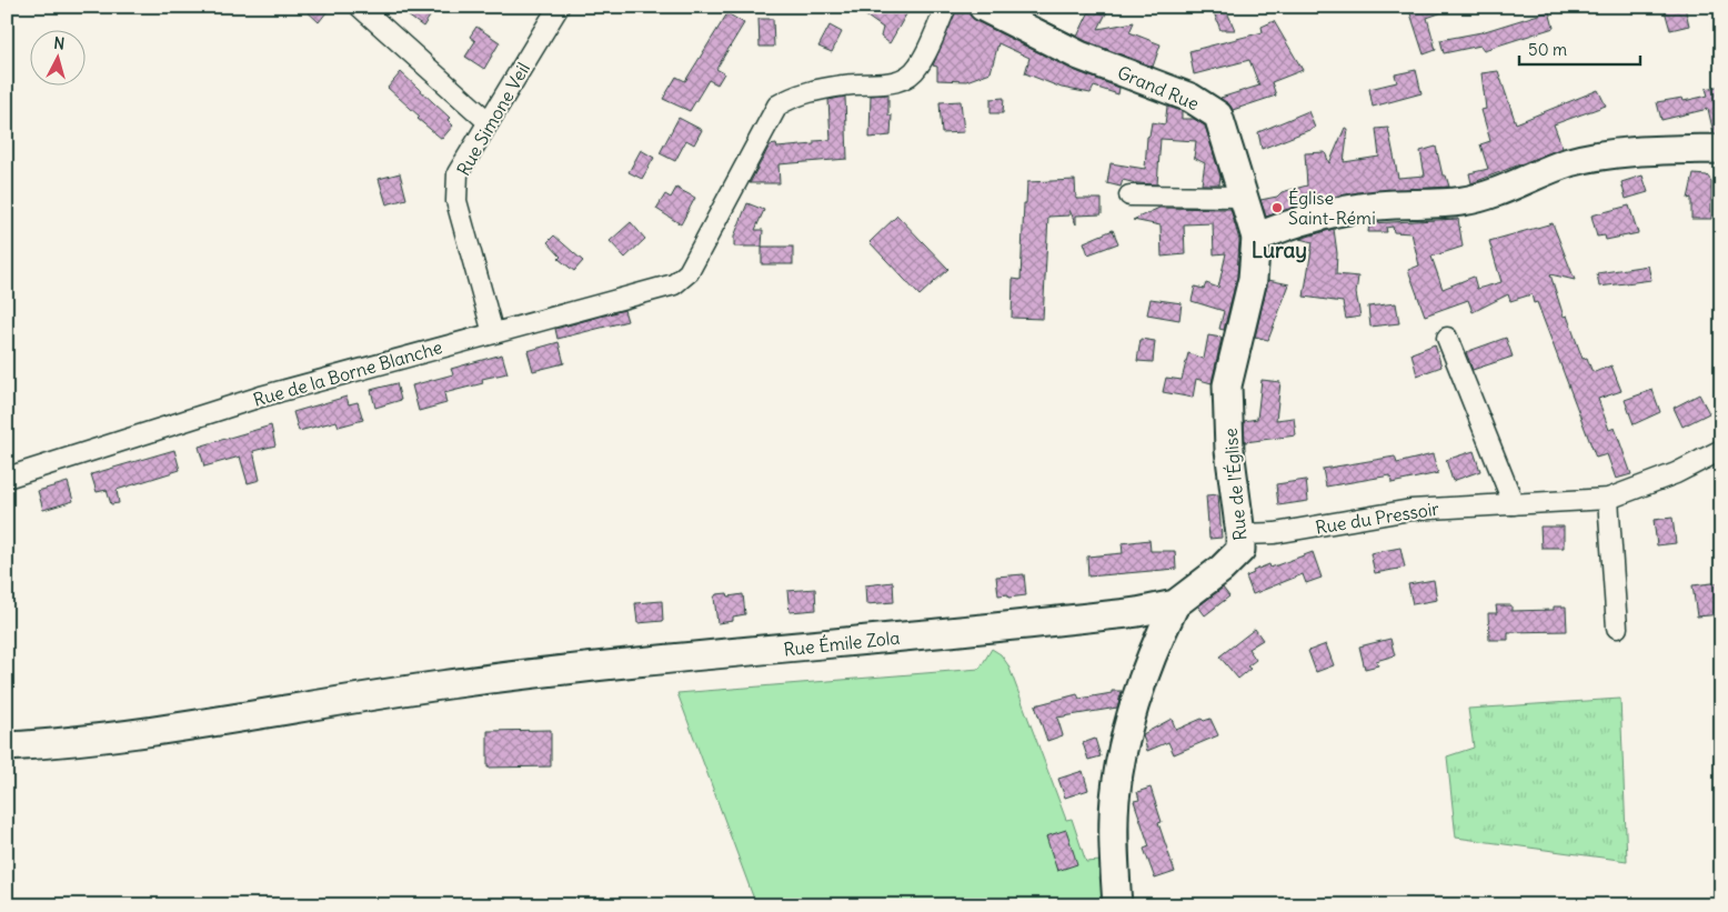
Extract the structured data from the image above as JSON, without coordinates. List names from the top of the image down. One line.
{"streets":{"street":["Grand Rue","Rue Simone Veil","Rue de la Borne Blanche","Rue de l'Église","Rue du Pressoir","Rue Émile Zola"]},"crossings":[["Grand Rue","Rue de l'Église"],["Rue Simone Veil","Rue de la Borne Blanche"],["Rue de l'Église","Rue du Pressoir"],["Rue de l'Église","Rue Émile Zola"]],"districts":["Luray"],"places":["Église Saint-Rémi"],"scale_bar":"50 m","north":"top"}
